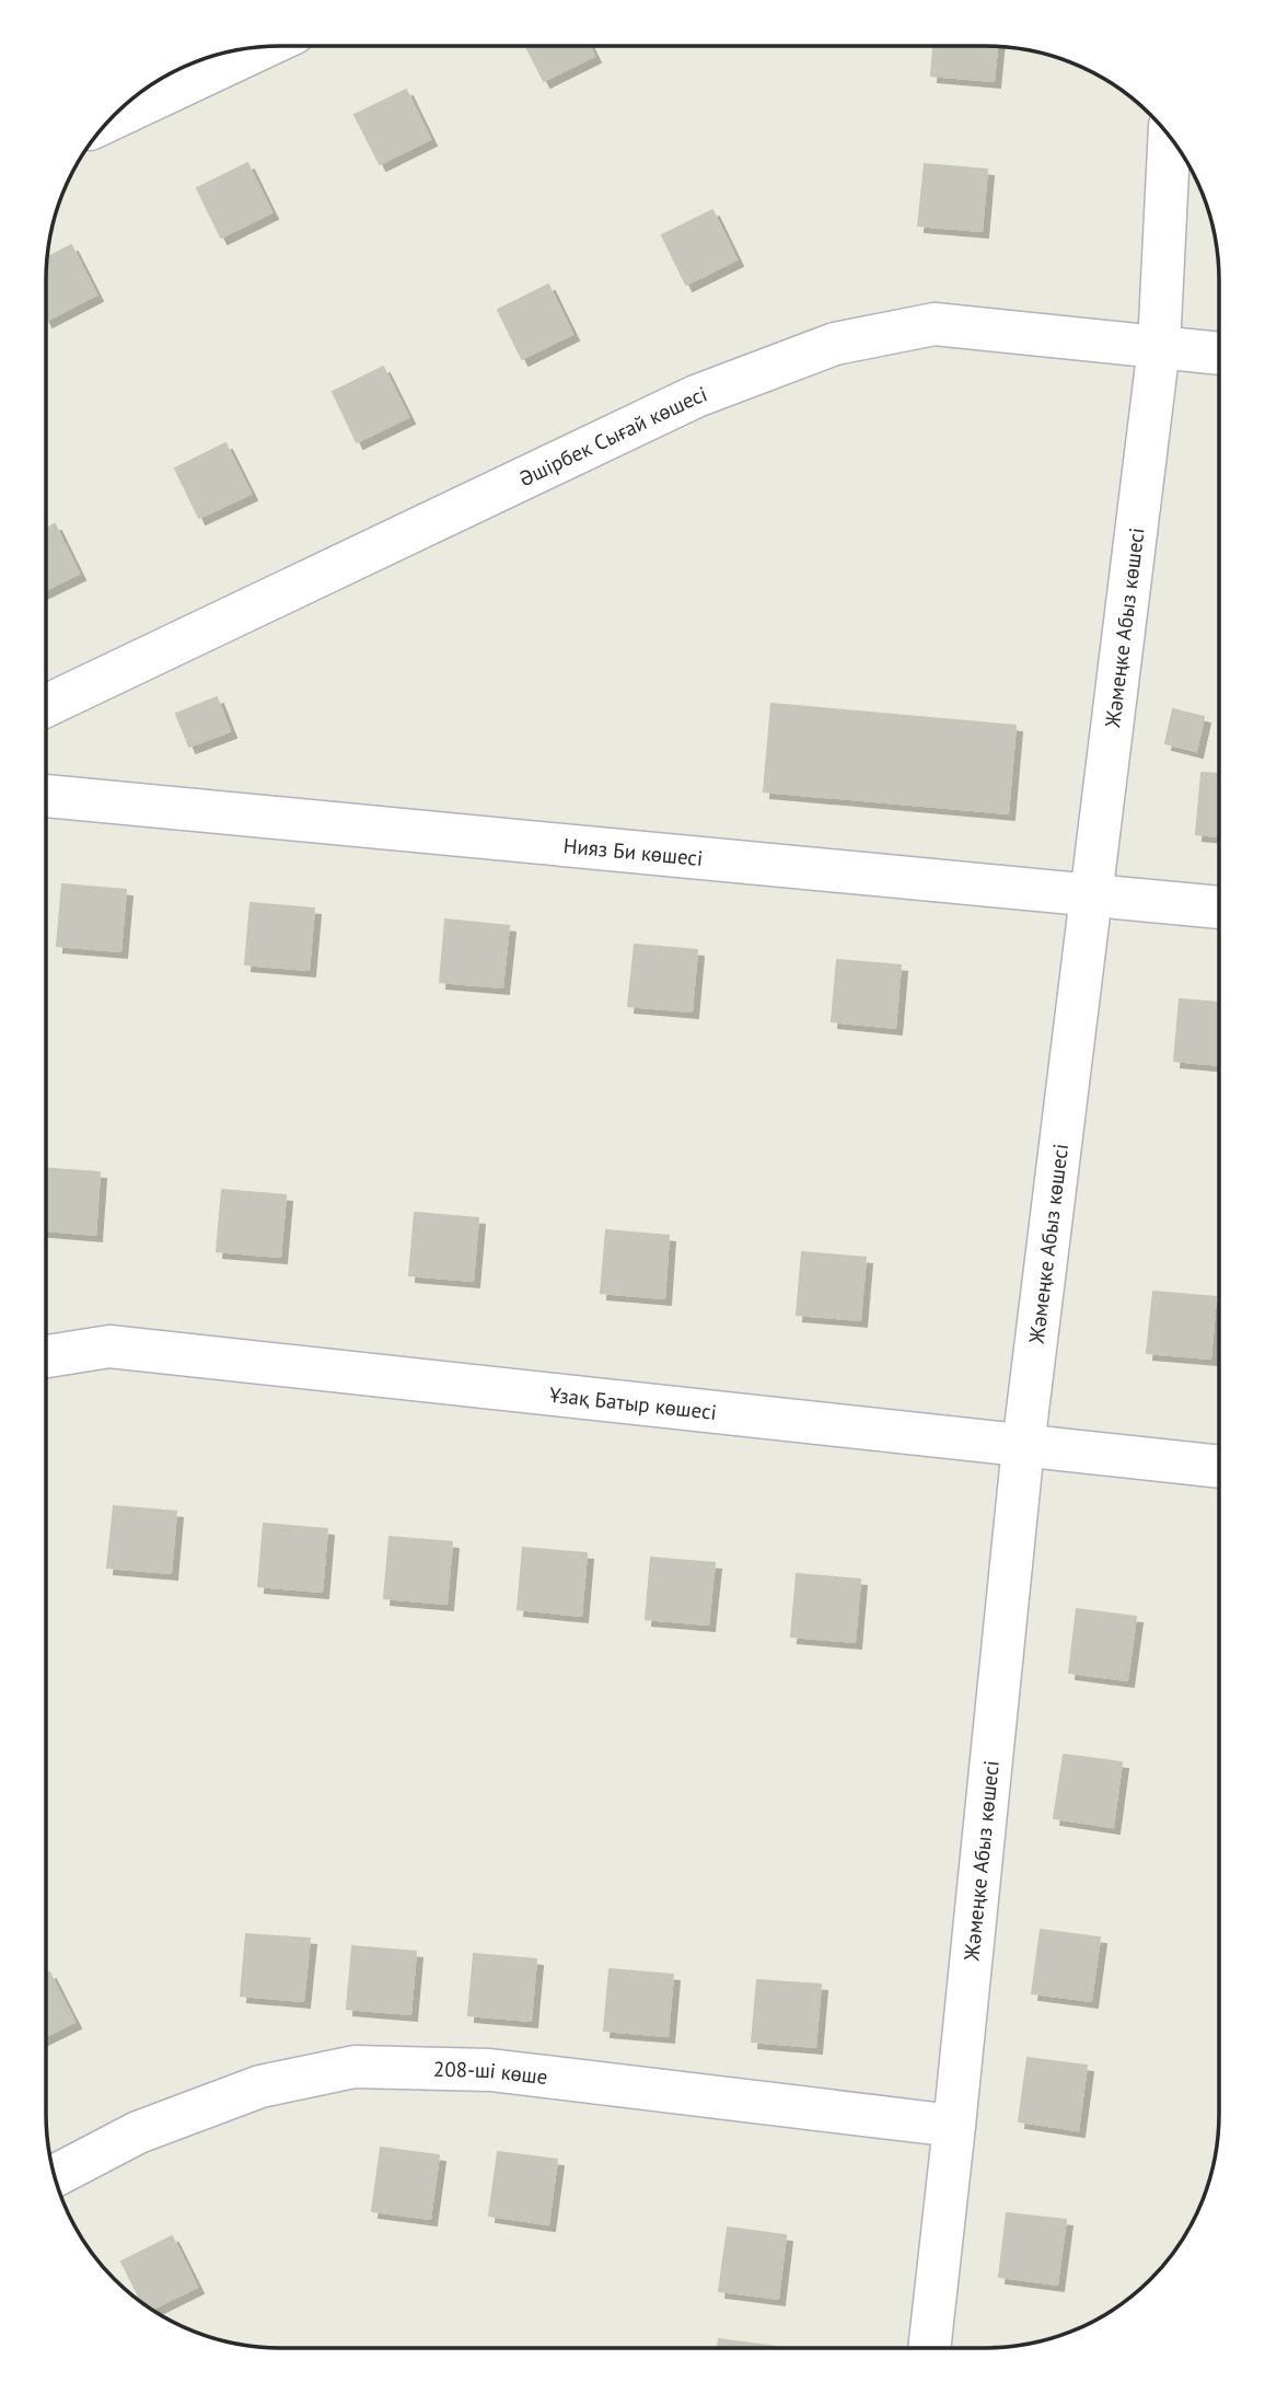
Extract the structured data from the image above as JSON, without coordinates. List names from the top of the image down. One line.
{"streets":{"street":["Әшірбек Сығай көшесі","Жәмеңке Абыз көшесі","Нияз Би көшесі","Ұзақ Батыр көшесі","208-ші көше"]},"crossings":[["Әшірбек Сығай көшесі","Жәмеңке Абыз көшесі"],["Жәмеңке Абыз көшесі","Нияз Би көшесі"],["Жәмеңке Абыз көшесі","Ұзақ Батыр көшесі"],["Жәмеңке Абыз көшесі","208-ші көше"]]}
